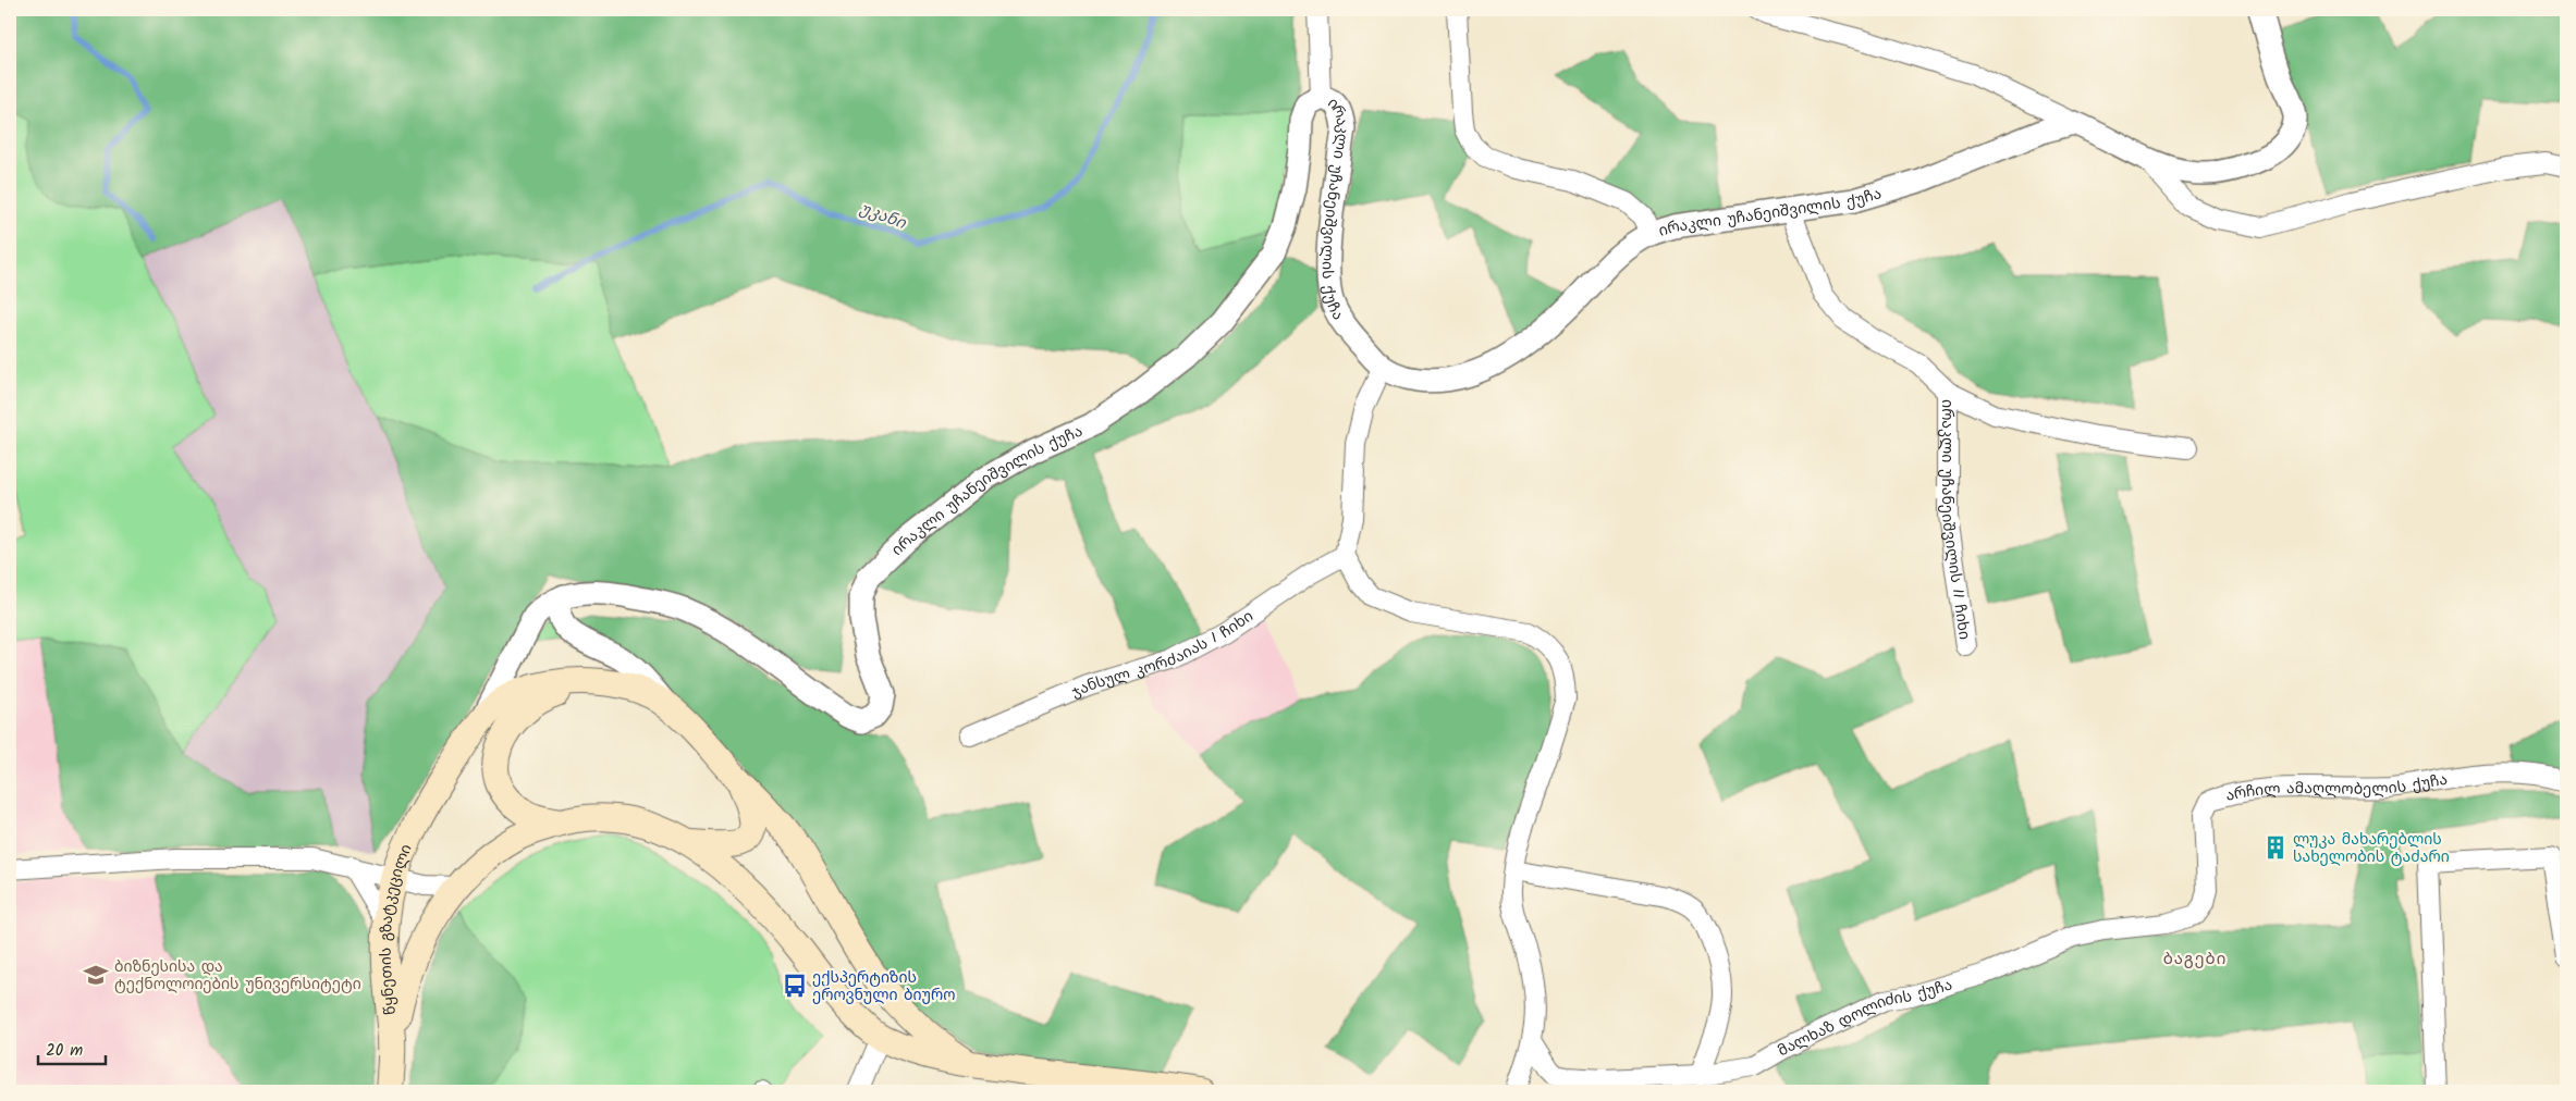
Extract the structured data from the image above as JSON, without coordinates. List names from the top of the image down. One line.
{"streets":{"main road":["წყნეთის გზატკეცილი"],"street":["ირაკლი უჩანეიშვილის ქუჩა","ირაკლი უჩანეიშვილის II ჩიხი","ჯანსულ კორძაიას I ჩიხი","არჩილ ამაღლობელის ქუჩა","მალხაზ დოლიძის ქუჩა"]},"crossings":[["ირაკლი უჩანეიშვილის ქუჩა","ირაკლი უჩანეიშვილის II ჩიხი"],["ირაკლი უჩანეიშვილის ქუჩა","წყნეთის გზატკეცილი"],["არჩილ ამაღლობელის ქუჩა","მალხაზ დოლიძის ქუჩა"]],"districts":["ბაგები"],"water":["უკანი"],"places":{"building":["ლუკა მახარებლის სახელობის ტაძარი"],"school or university":["ბიზნესისა და ტექნოლოიების უნივერსიტეტი"],"bus stop":["ექსპერტიზის ეროვნული ბიურო"]},"scale_bar":"20 m"}
